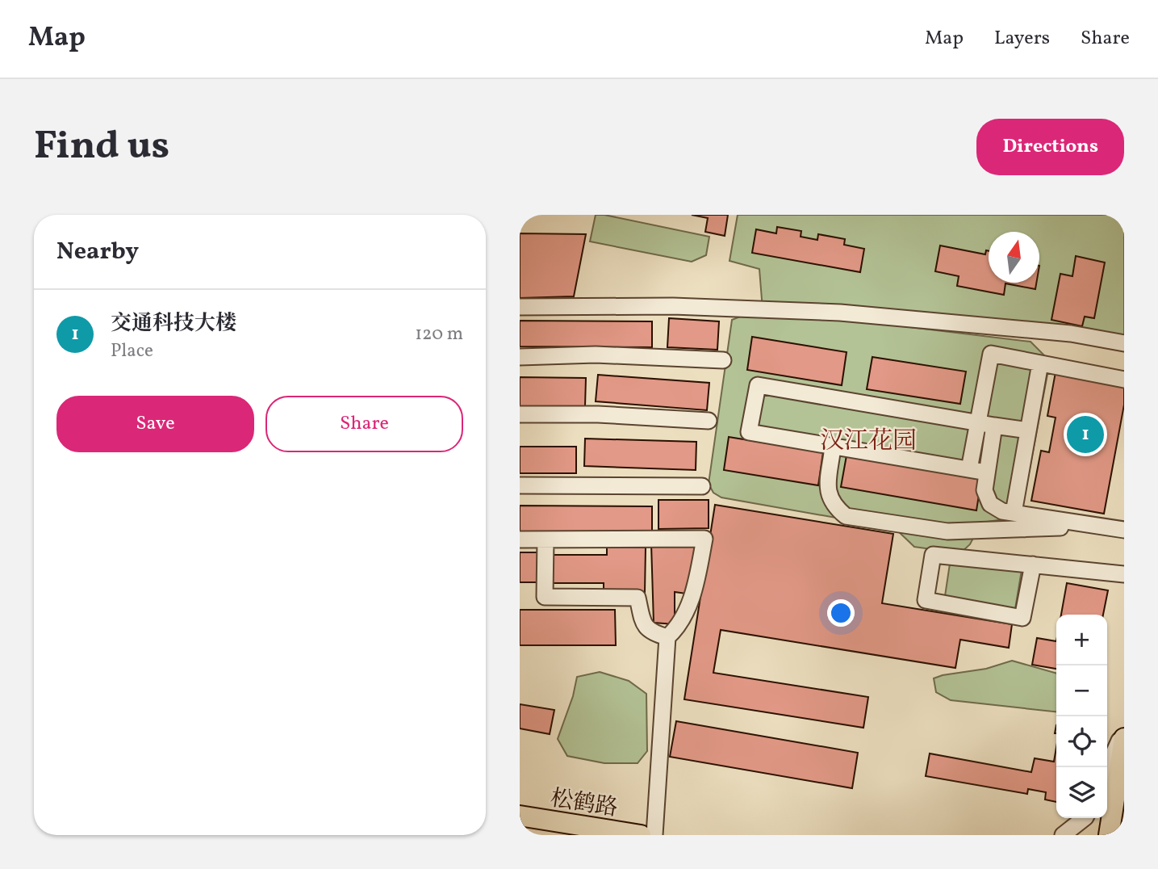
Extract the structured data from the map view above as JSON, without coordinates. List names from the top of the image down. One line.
{"streets":{"main road":["松鹤路"]},"districts":["汉江花园"],"north":"top","page":{"header":"Map","nav":["Map","Layers","Share"],"buttons":["Directions",["Save","Share"]],"title":"Find us","heading":"Nearby","list":[{"mark":"1","name":"交通科技大楼","note":"Place","value":"120 m"}],"pins":"1","map_buttons":["+","−"]}}
